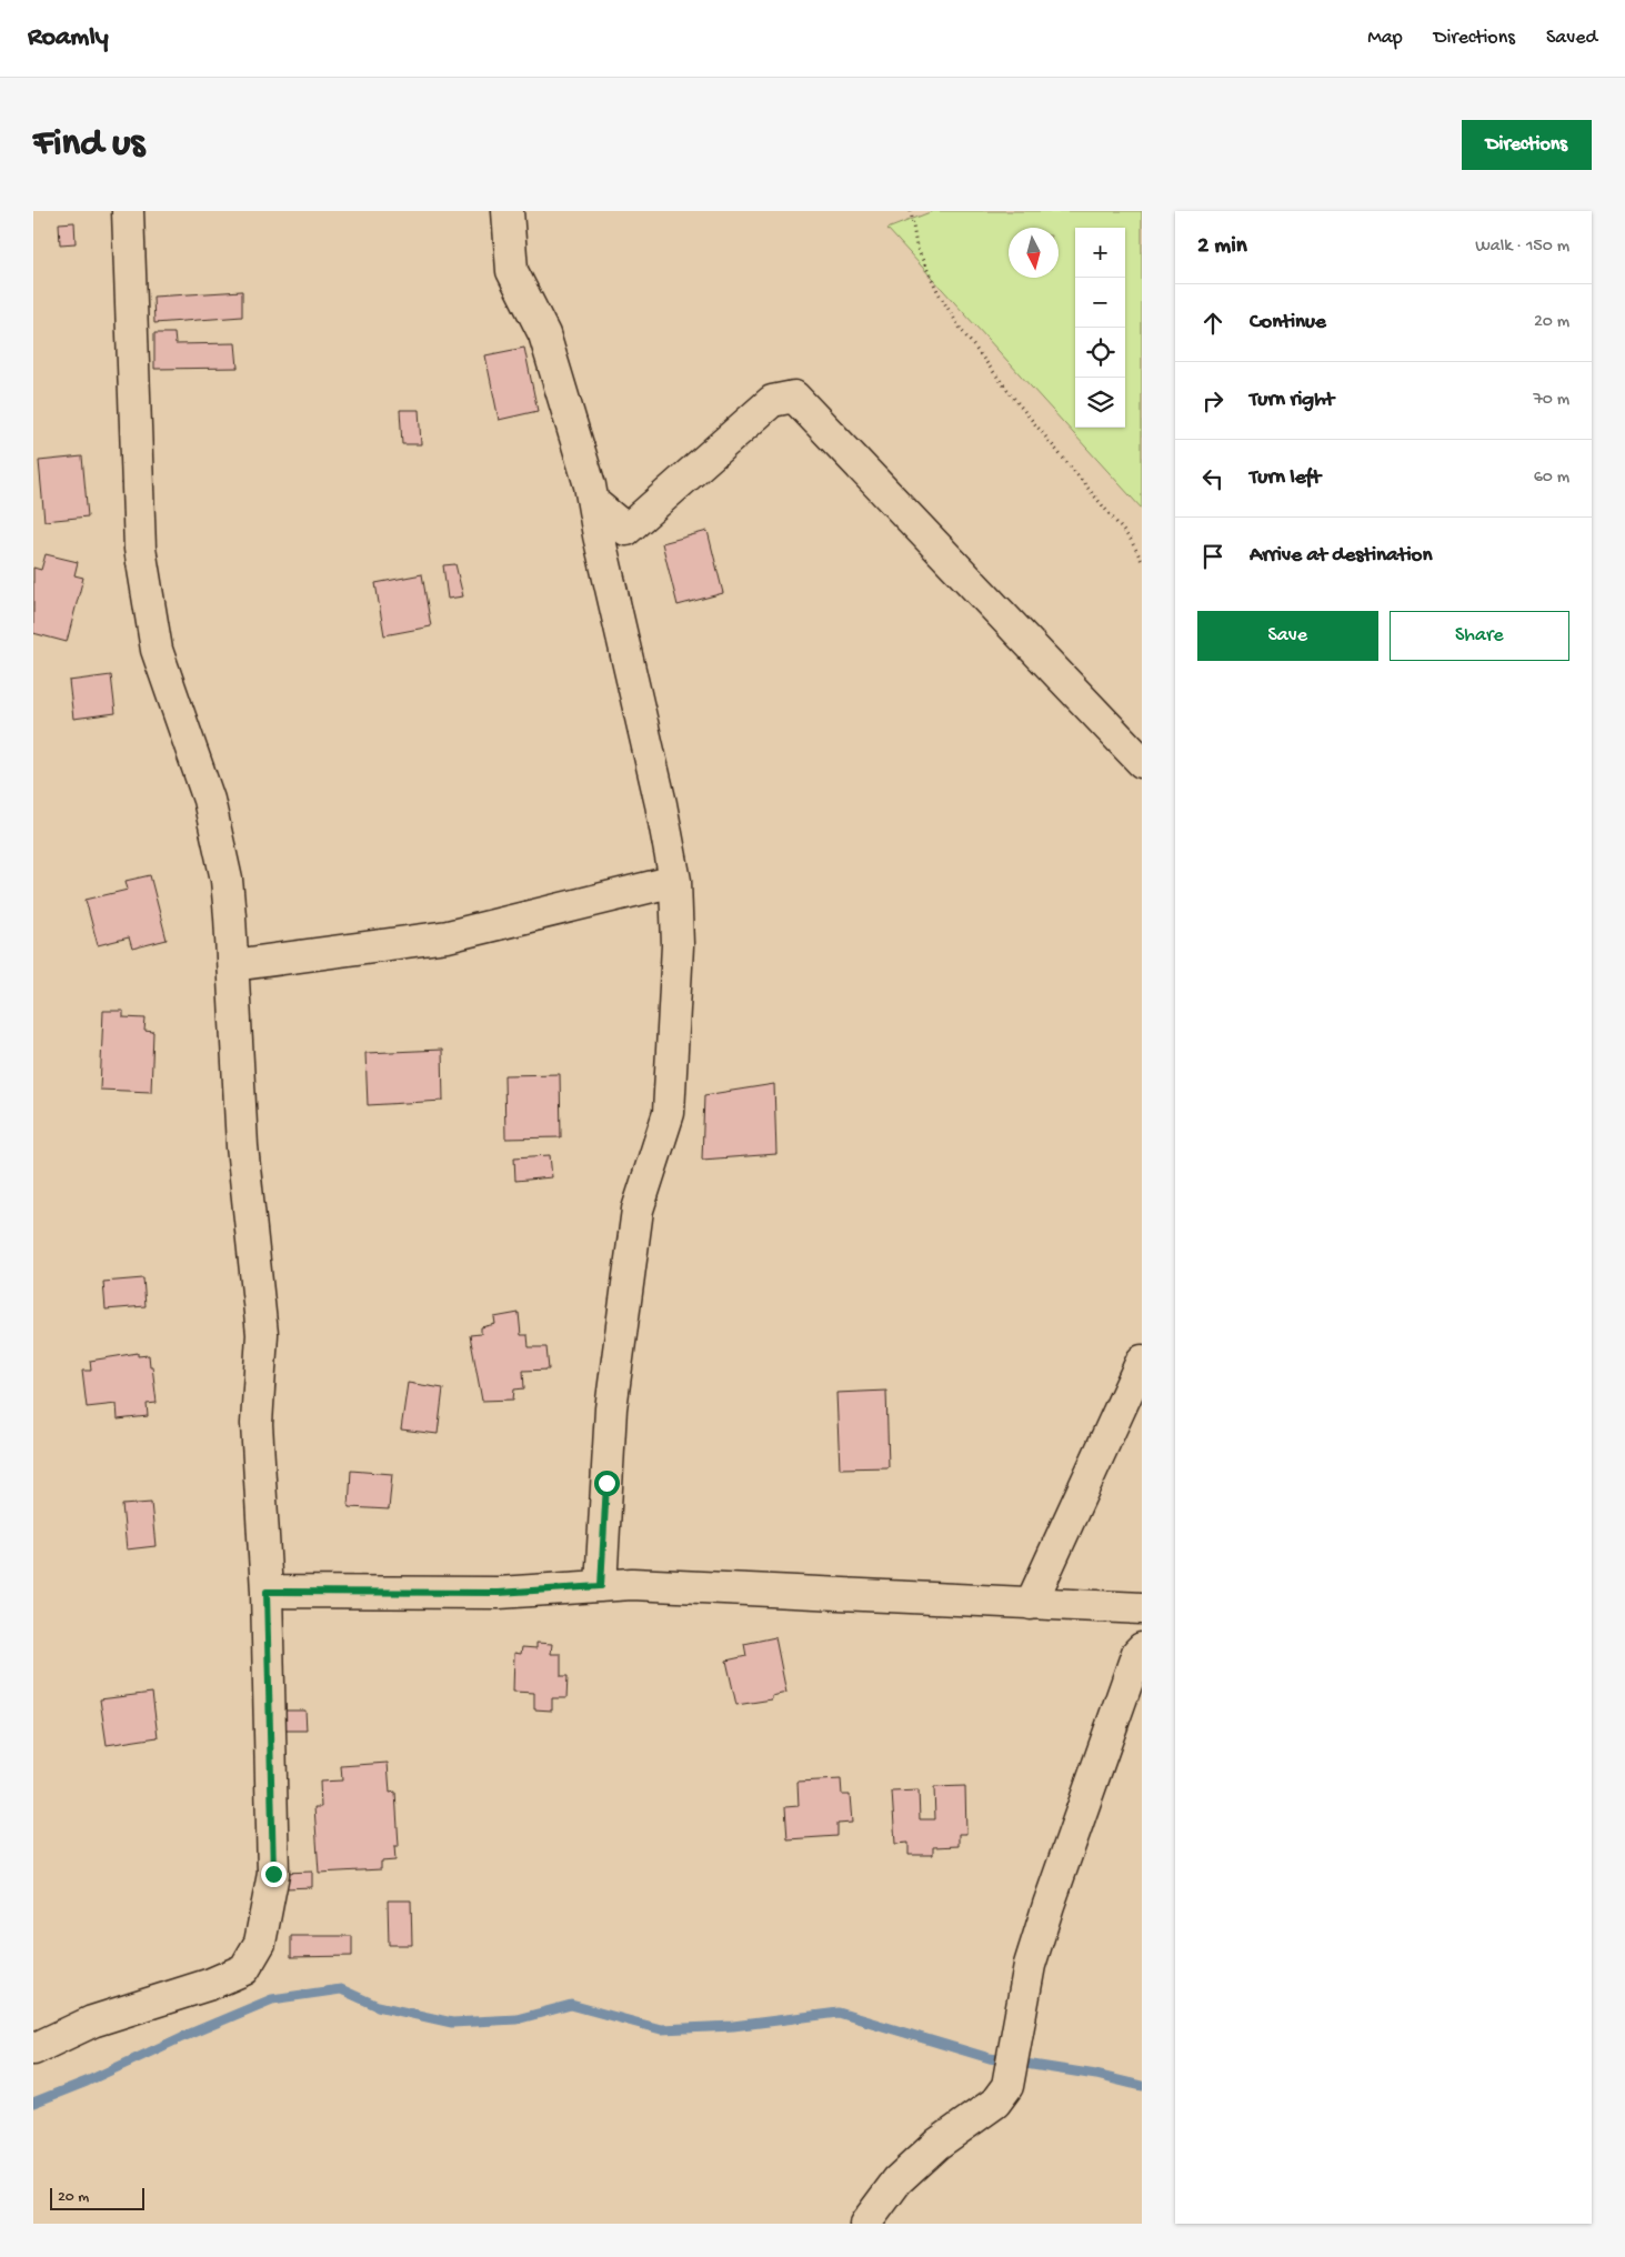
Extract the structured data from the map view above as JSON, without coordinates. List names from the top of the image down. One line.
{"scale_bar":"20 m","north":"bottom","page":{"header":"Roamly","nav":["Map","Directions","Saved"],"buttons":["Directions",["Save","Share"]],"title":"Find us","heading":["2 min","Walk · 150 m"],"map_buttons":["+","−"],"list":[["Continue","20 m"],["Turn right","70 m"],["Turn left","60 m"],"Arrive at destination"],"scale":"20 m"}}
